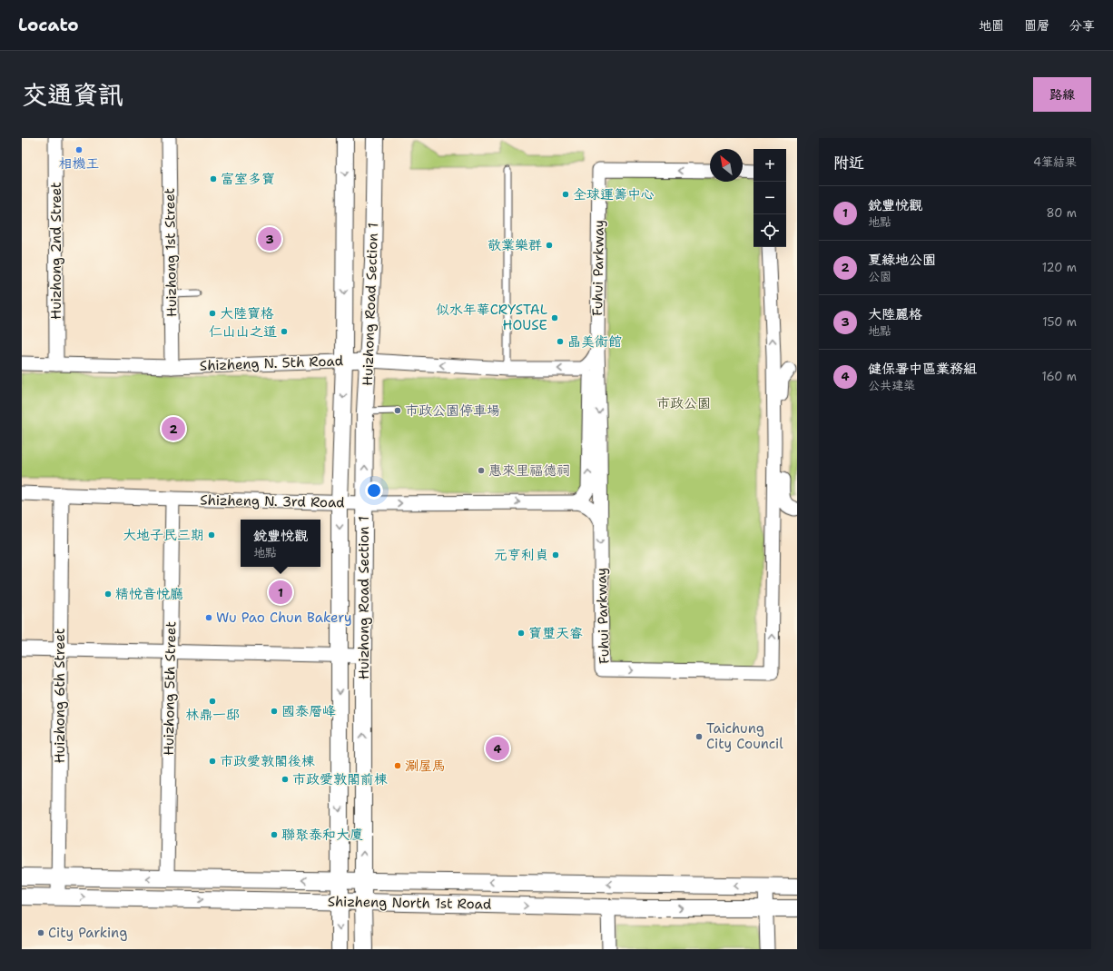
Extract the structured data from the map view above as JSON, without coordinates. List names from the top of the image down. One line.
{"streets":{"street":["Huizhong 2nd Street","Huizhong 1st Street","Fuhui Parkway","Huizhong Road Section 1","Shizheng N. 5th Road","Shizheng N. 3rd Road","Huizhong 5th Street","Huizhong 6th Street","Shizheng North 1st Road"]},"crossings":[["Huizhong 2nd Street","Shizheng N. 5th Road"],["Huizhong 1st Street","Shizheng N. 5th Road"],["Fuhui Parkway","Shizheng N. 3rd Road"],["Huizhong Road Section 1","Shizheng N. 5th Road"],["Huizhong Road Section 1","Shizheng N. 3rd Road"],["Huizhong Road Section 1","Shizheng North 1st Road"],["Shizheng N. 3rd Road","Huizhong 5th Street"],["Shizheng N. 3rd Road","Huizhong 6th Street"],["Huizhong 5th Street","Shizheng North 1st Road"],["Huizhong 6th Street","Shizheng North 1st Road"]],"one_way":["Shizheng N. 5th Road","Shizheng N. 3rd Road"],"parks":["市政公園"],"places":["相機王","富室多寶","全球運籌中心","敬業樂群","大陸寶格","似水年華CRYSTAL HOUSE","仁山山之道","晶美術館","市政公園停車場","惠來里福德祠","大地子民三期","元亨利貞","精悅音悅廳","Wu Pao Chun Bakery","寶璽天睿","林鼎一邸","國泰層峰","Taichung City Council","市政愛敦閣後棟","涮屋馬","市政愛敦閣前棟","聯聚泰和大廈","City Parking"],"north":"top left","page":{"header":"Locato","nav":["地圖","圖層","分享"],"title":"交通資訊","buttons":"路線","heading":["附近","4筆結果"],"map_buttons":["+","−"],"list":[{"mark":"1","name":"銳豐悅觀","note":"地點","value":"80 m"},{"mark":"2","name":"夏綠地公園","note":"公園","value":"120 m"},{"mark":"3","name":"大陸麗格","note":"地點","value":"150 m"},{"mark":"4","name":"健保署中區業務組","note":"公共建築","value":"160 m"}],"pins":["3","2","1","4"],"popup":["銳豐悅觀","地點"]}}
